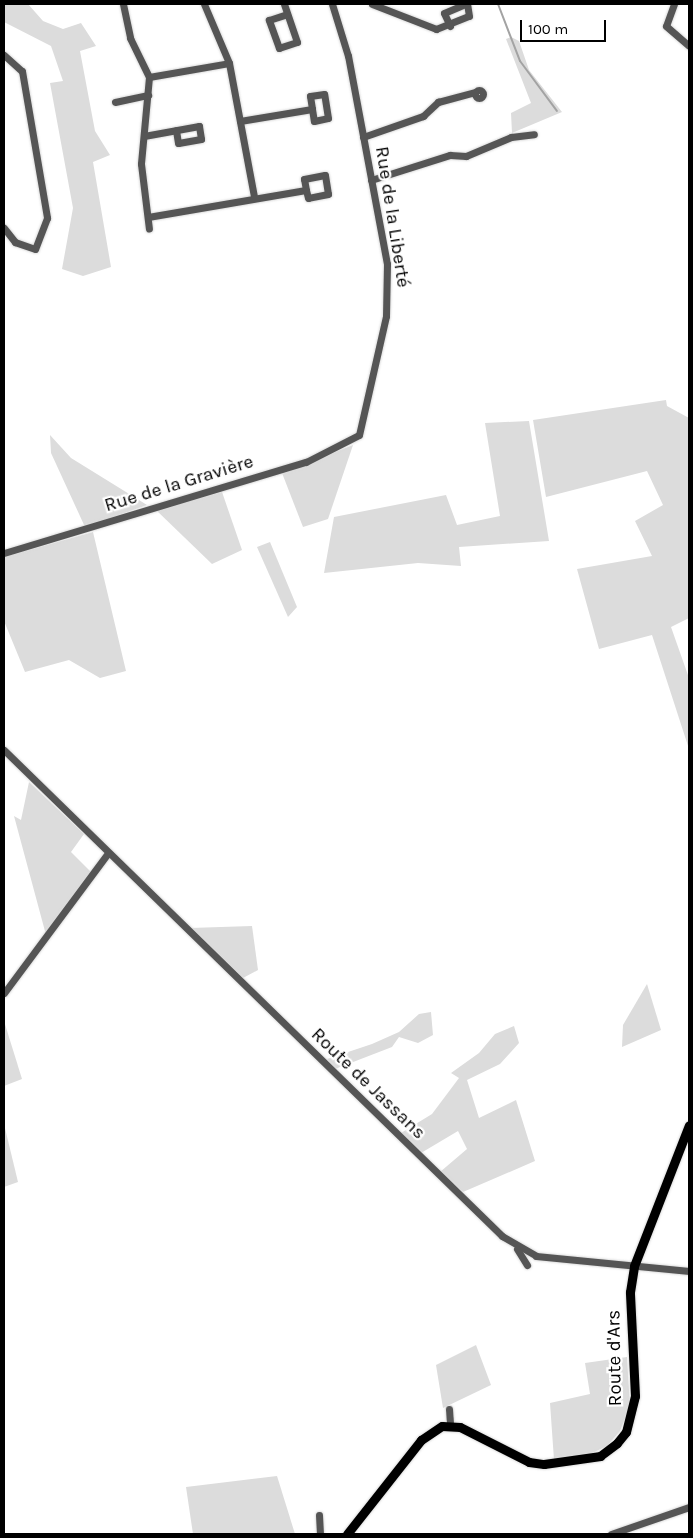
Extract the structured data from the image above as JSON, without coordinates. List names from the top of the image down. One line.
{"streets":{"main road":["Route d'Ars"],"street":["Rue de la Liberté","Rue de la Gravière","Route de Jassans"]},"crossings":[["Rue de la Liberté","Rue de la Gravière"],["Route de Jassans","Route d'Ars"]],"scale_bar":"100 m"}
